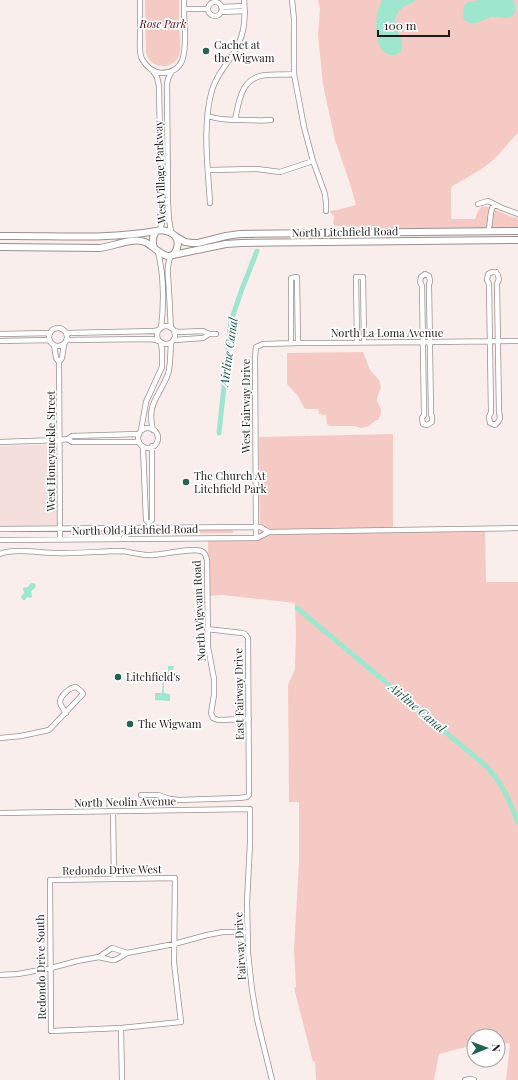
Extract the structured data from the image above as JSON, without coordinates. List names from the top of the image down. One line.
{"streets":{"main road":["North Litchfield Road"],"street":["West Village Parkway","North La Loma Avenue","West Fairway Drive","West Honeysuckle Street","North Old Litchfield Road","North Wigwam Road","East Fairway Drive","North Neolin Avenue","Redondo Drive West","Fairway Drive","Redondo Drive South"]},"crossings":[["West Village Parkway","North Litchfield Road"],["North La Loma Avenue","West Fairway Drive"],["West Fairway Drive","North Old Litchfield Road"],["West Honeysuckle Street","North Old Litchfield Road"],["North Wigwam Road","East Fairway Drive"],["North Neolin Avenue","Fairway Drive"],["Redondo Drive West","Redondo Drive South"]],"water":["Airline Canal"],"parks":["Rose Park"],"places":["Cachet at the Wigwam","The Church At Litchfield Park","Litchfield's","The Wigwam"],"scale_bar":"100 m","north":"right"}
